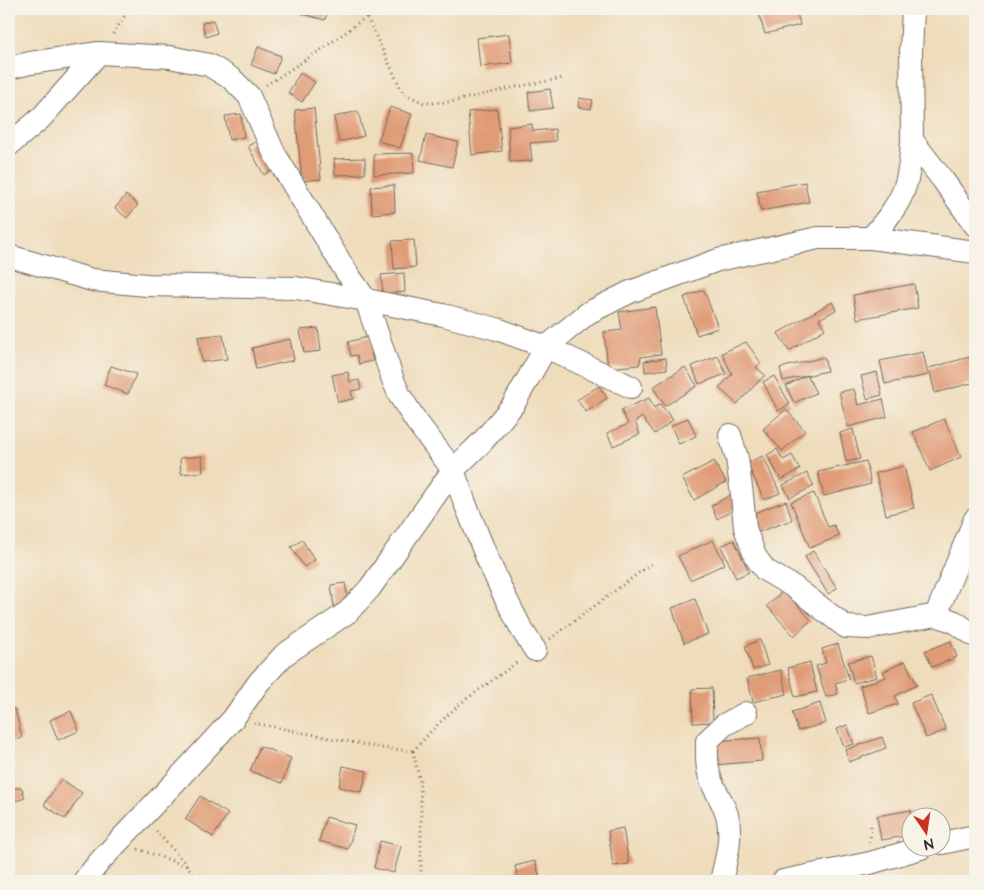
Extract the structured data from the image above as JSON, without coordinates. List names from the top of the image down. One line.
{"north":"bottom"}
